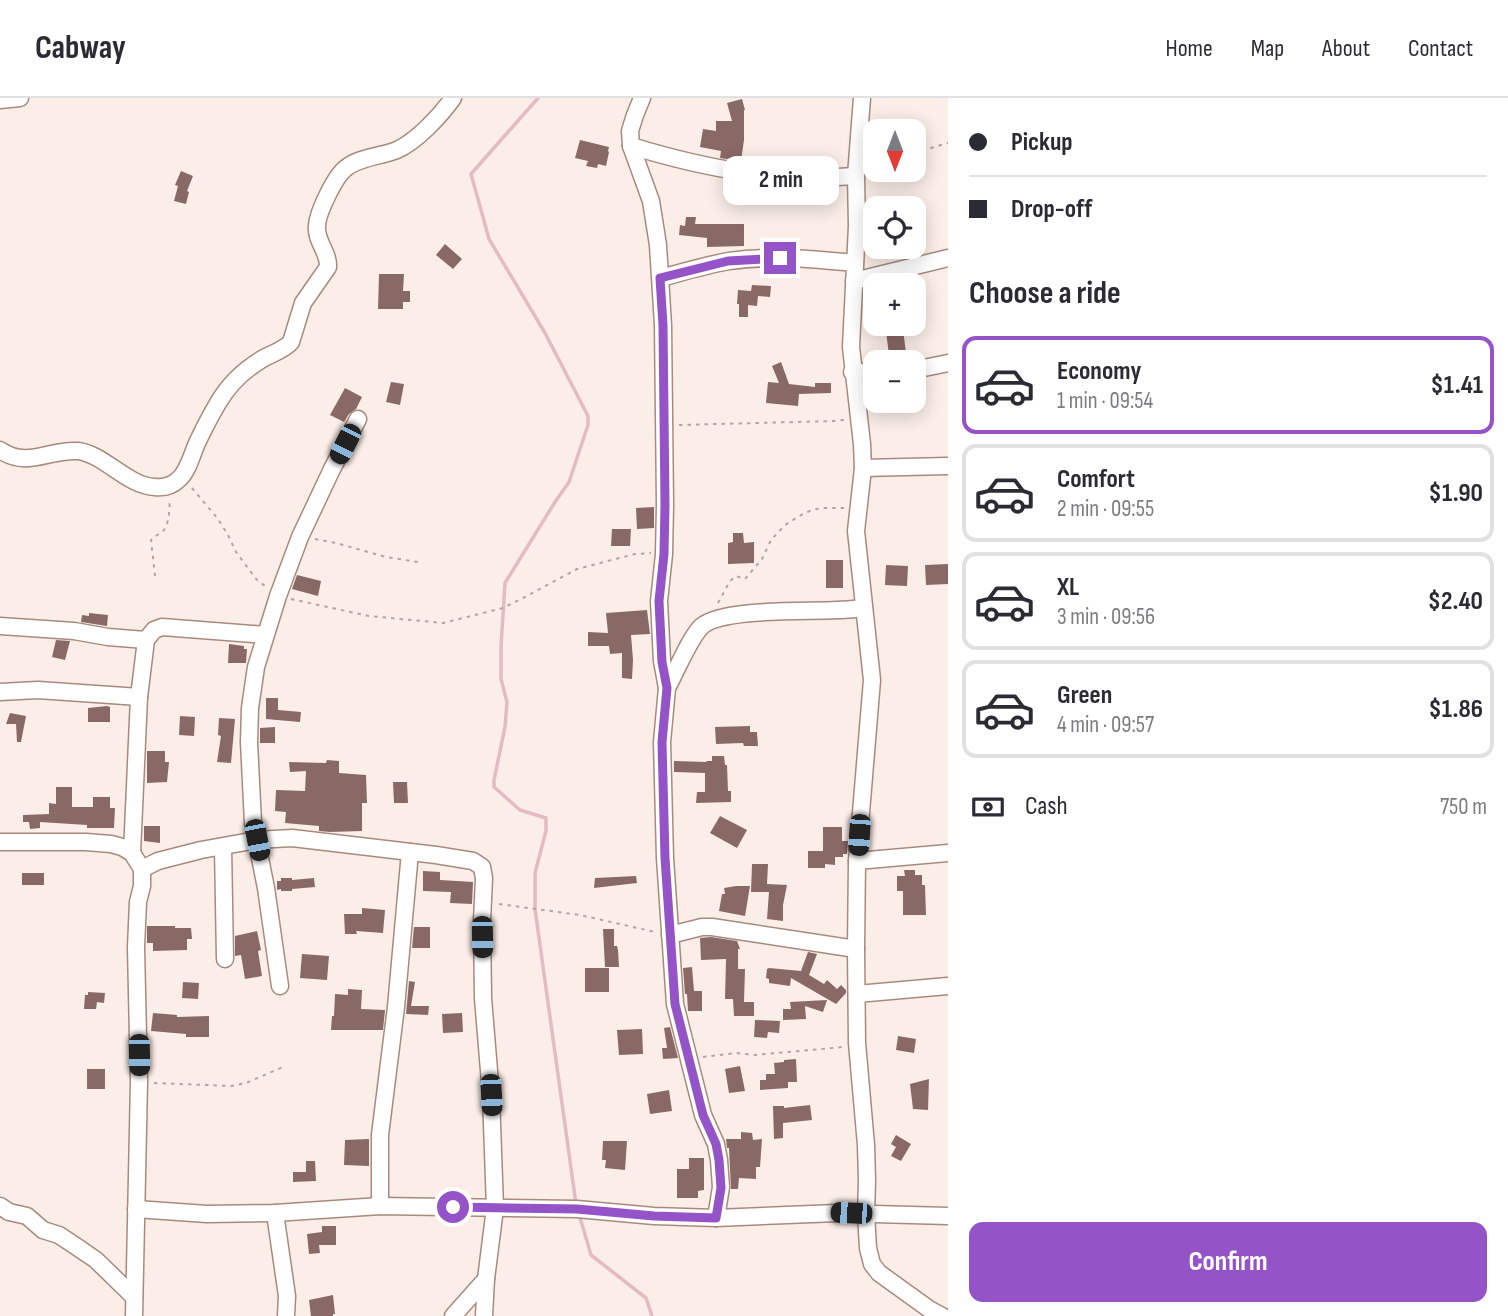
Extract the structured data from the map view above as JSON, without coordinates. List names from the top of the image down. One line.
{"north":"bottom","page":{"header":"Cabway","nav":["Home","Map","About","Contact"],"banner":["Pickup","Drop-off"],"map_buttons":["+","−"],"bubble":"2 min","heading":"Choose a ride","list":[{"name":"Economy","note":"1 min · 09:54","value":"$1.41"},{"name":"Comfort","note":"2 min · 09:55","value":"$1.90"},{"name":"XL","note":"3 min · 09:56","value":"$2.40"},{"name":"Green","note":"4 min · 09:57","value":"$1.86"}],"pay":["Cash","750 m"],"buttons":"Confirm"}}
